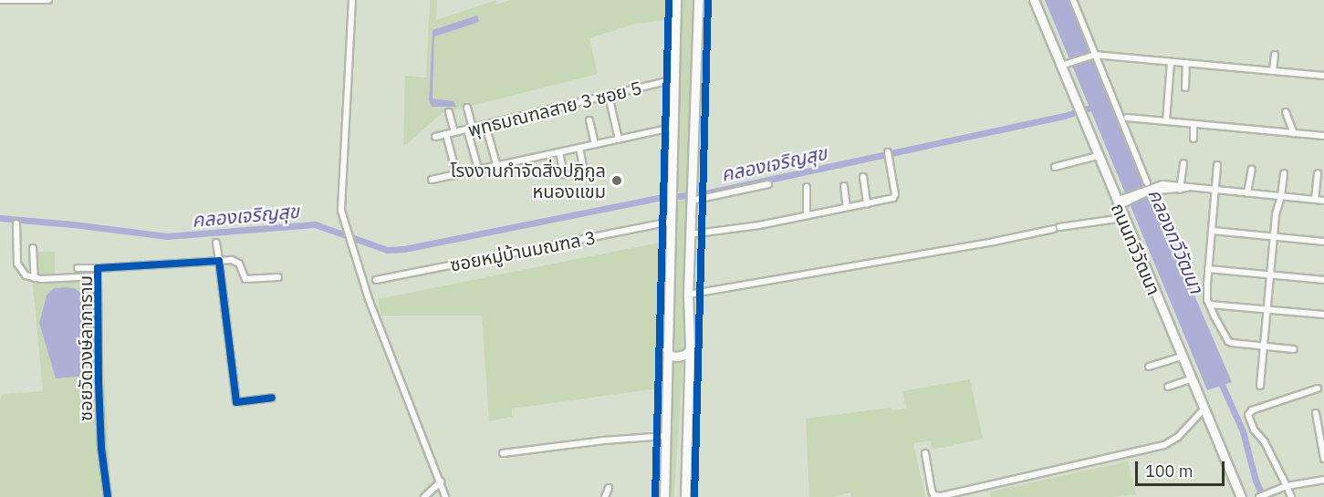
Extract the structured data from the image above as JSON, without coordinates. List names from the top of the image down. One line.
{"streets":{"main road":["ถนนทวีวัฒนา"],"street":["พุทธมณฑลสาย 3 ซอย 5","ซอยหมู่บ้านมณฑล 3","ซอยวัดวงษ์ลาภาราม"]},"water":["คลองเจริญสุข","คลองทวีวัฒนา"],"places":["โรงงานกำจัดสิ่งปฏิกูล หนองแขม"],"scale_bar":"100 m"}
